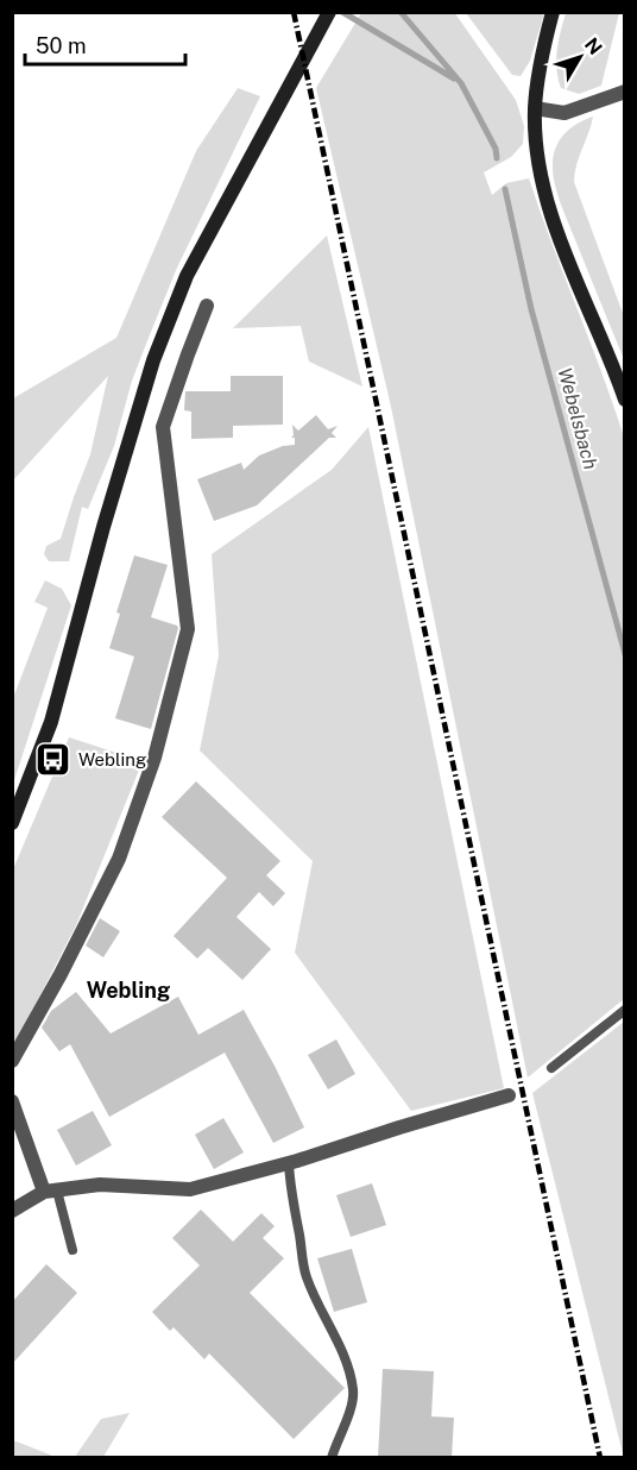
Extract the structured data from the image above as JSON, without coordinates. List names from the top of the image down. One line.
{"districts":["Webling"],"water":["Webelsbach"],"places":{"bus stop":["Webling"]},"scale_bar":"50 m","north":"top right"}
